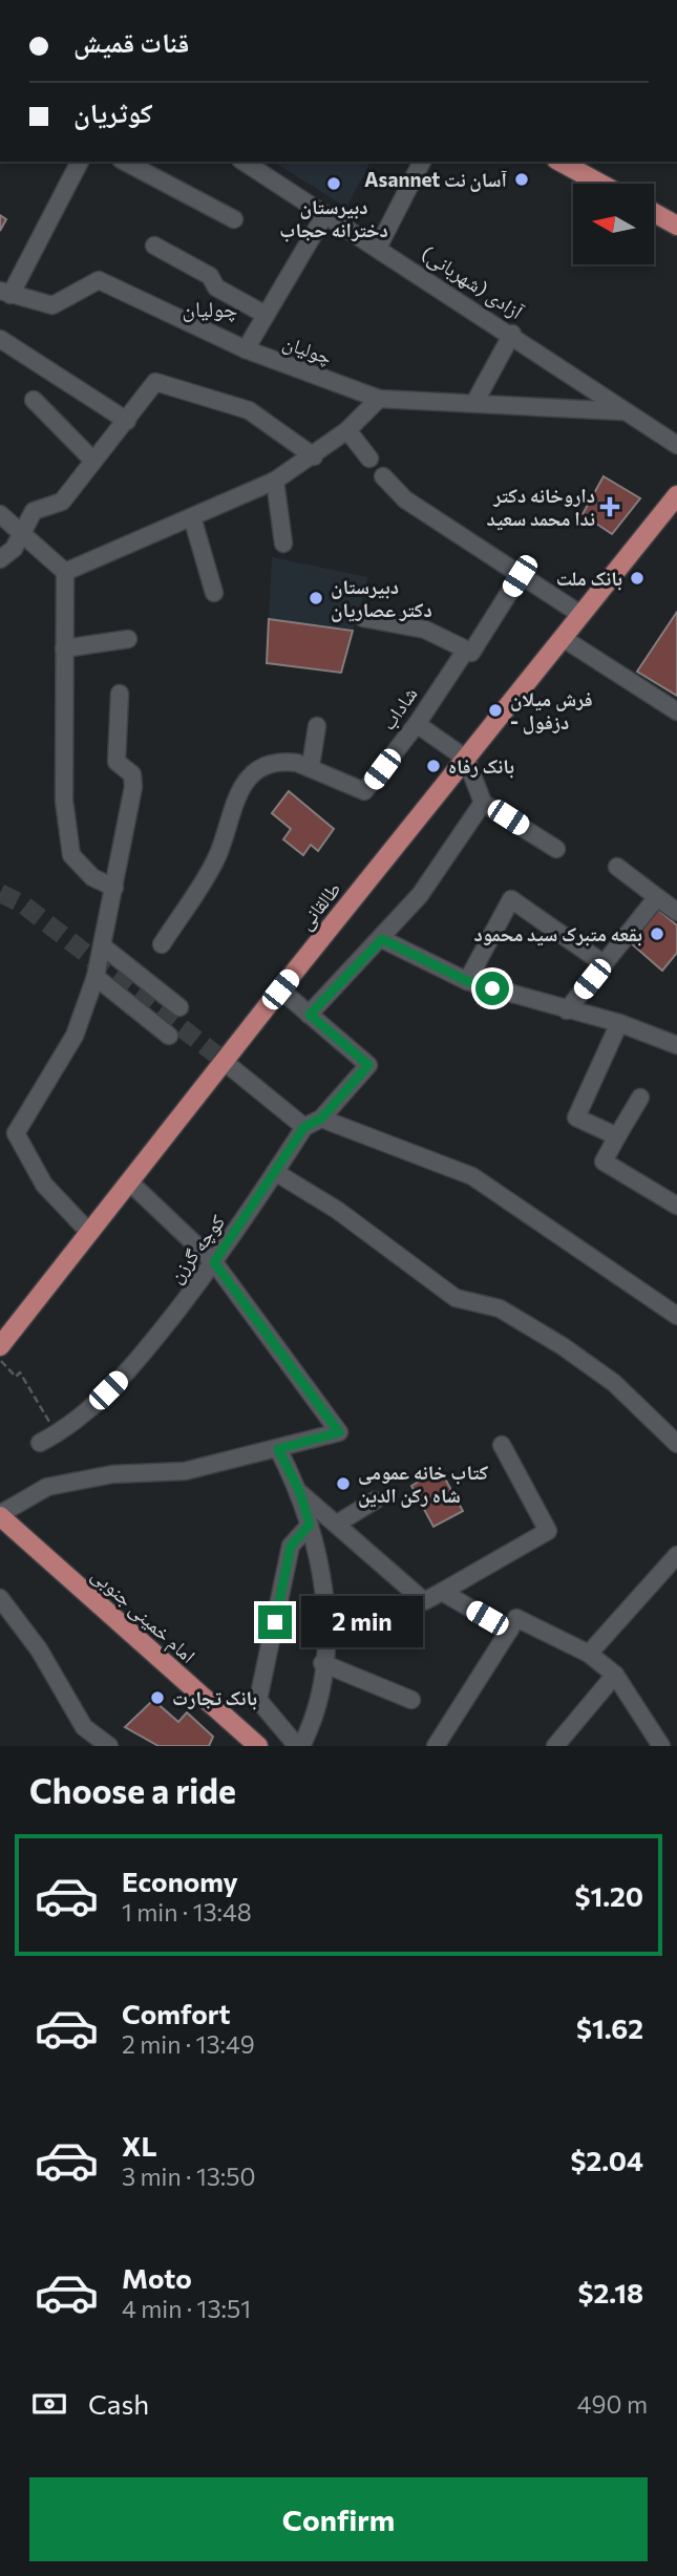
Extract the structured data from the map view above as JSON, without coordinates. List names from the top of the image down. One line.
{"streets":{"main road":["طالقانی","امام خمینی جنوبی"],"lane":["آزادی (شهربانی)","چولیان","شاداب","کوچه گرزن"]},"crossings":[["آزادی (شهربانی)","چولیان"]],"districts":["چولیان"],"places":{"other":["Asannet آسان نت","دبیرستان دخترانه حجاب","بانک ملت","دبیرستان دکتر عصاریان","فرش میلان - دزفول","بانک رفاه","بقعه متبرک سید محمود","کتاب خانه عمومی شاه رکن الدین","بانک تجارت"],"health":["داروخانه دکتر ندا محمد سعید"]},"north":"left","page":{"banner":["قنات قمیش","کوثریان"],"bubble":"2 min","heading":"Choose a ride","list":[{"name":"Economy","note":"1 min · 13:48","value":"$1.20"},{"name":"Comfort","note":"2 min · 13:49","value":"$1.62"},{"name":"XL","note":"3 min · 13:50","value":"$2.04"},{"name":"Moto","note":"4 min · 13:51","value":"$2.18"}],"pay":["Cash","490 m"],"buttons":"Confirm"}}
